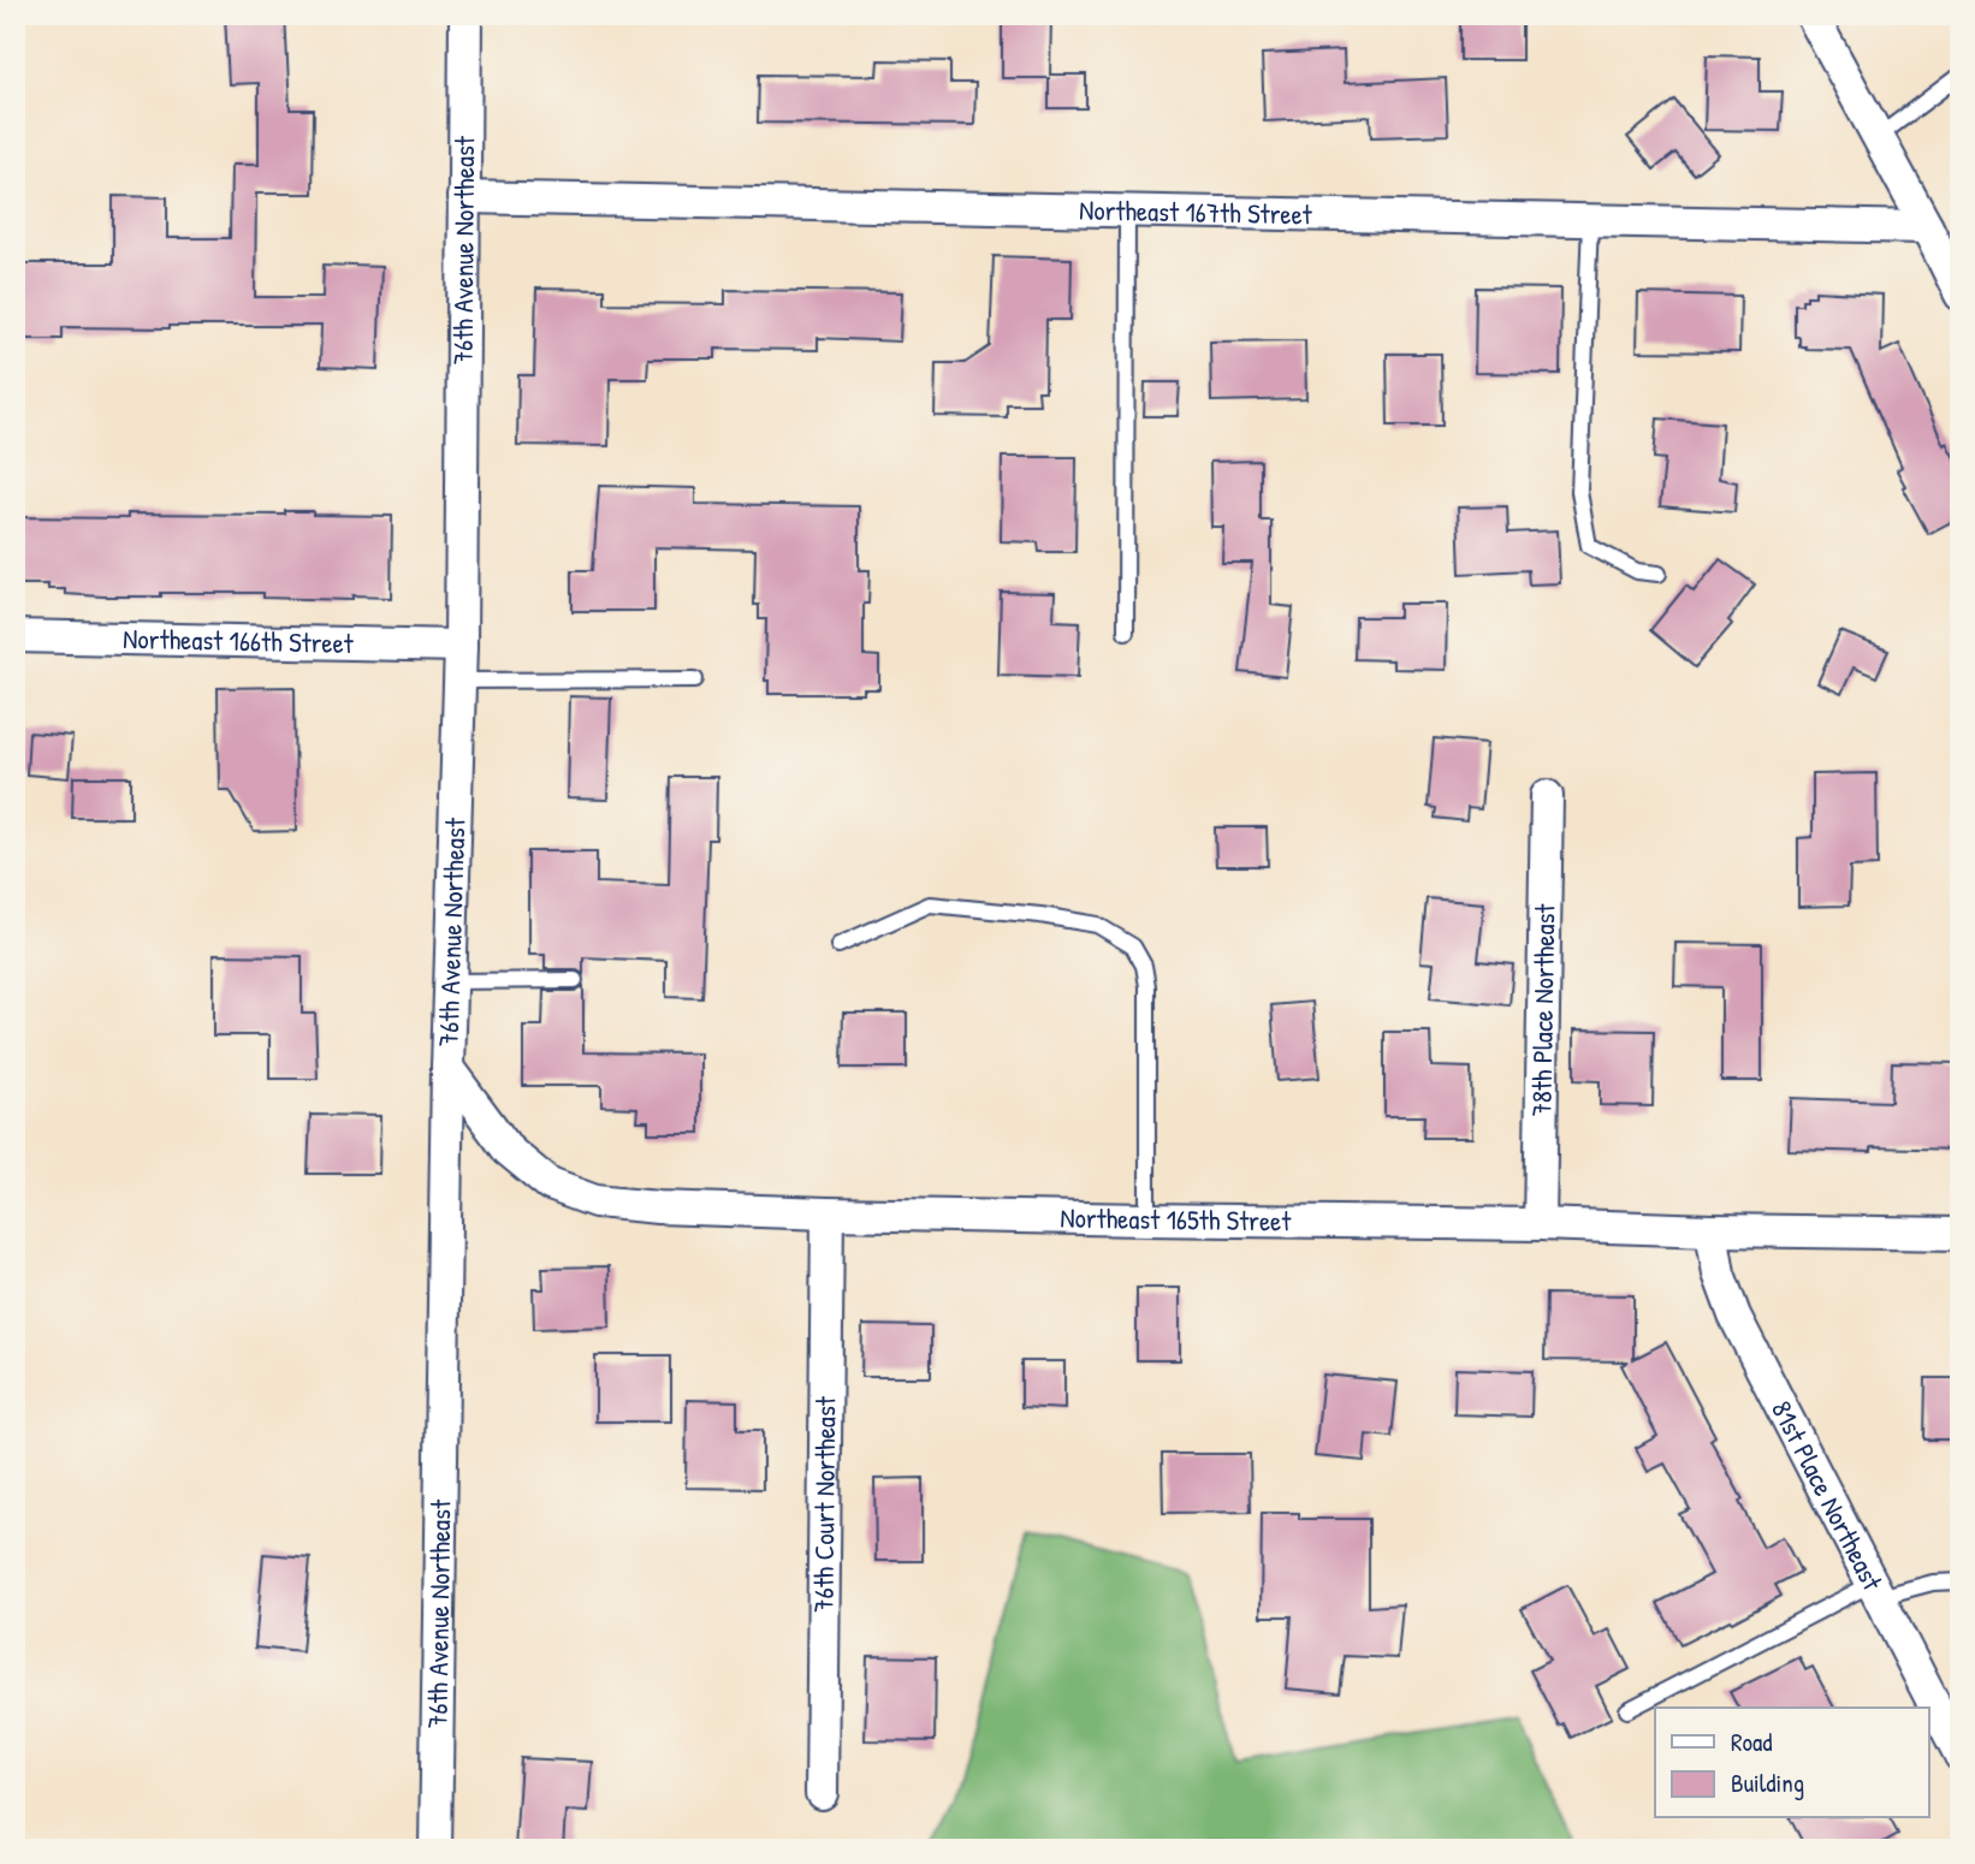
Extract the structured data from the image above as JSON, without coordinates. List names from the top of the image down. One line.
{"streets":{"street":["Northeast 167th Street","76th Avenue Northeast","Northeast 166th Street","78th Place Northeast","Northeast 165th Street","81st Place Northeast","76th Court Northeast"]},"crossings":[["Northeast 167th Street","76th Avenue Northeast"],["76th Avenue Northeast","Northeast 166th Street"],["76th Avenue Northeast","Northeast 165th Street"],["78th Place Northeast","Northeast 165th Street"],["Northeast 165th Street","81st Place Northeast"],["Northeast 165th Street","76th Court Northeast"]],"legend":["Road","Building"]}
